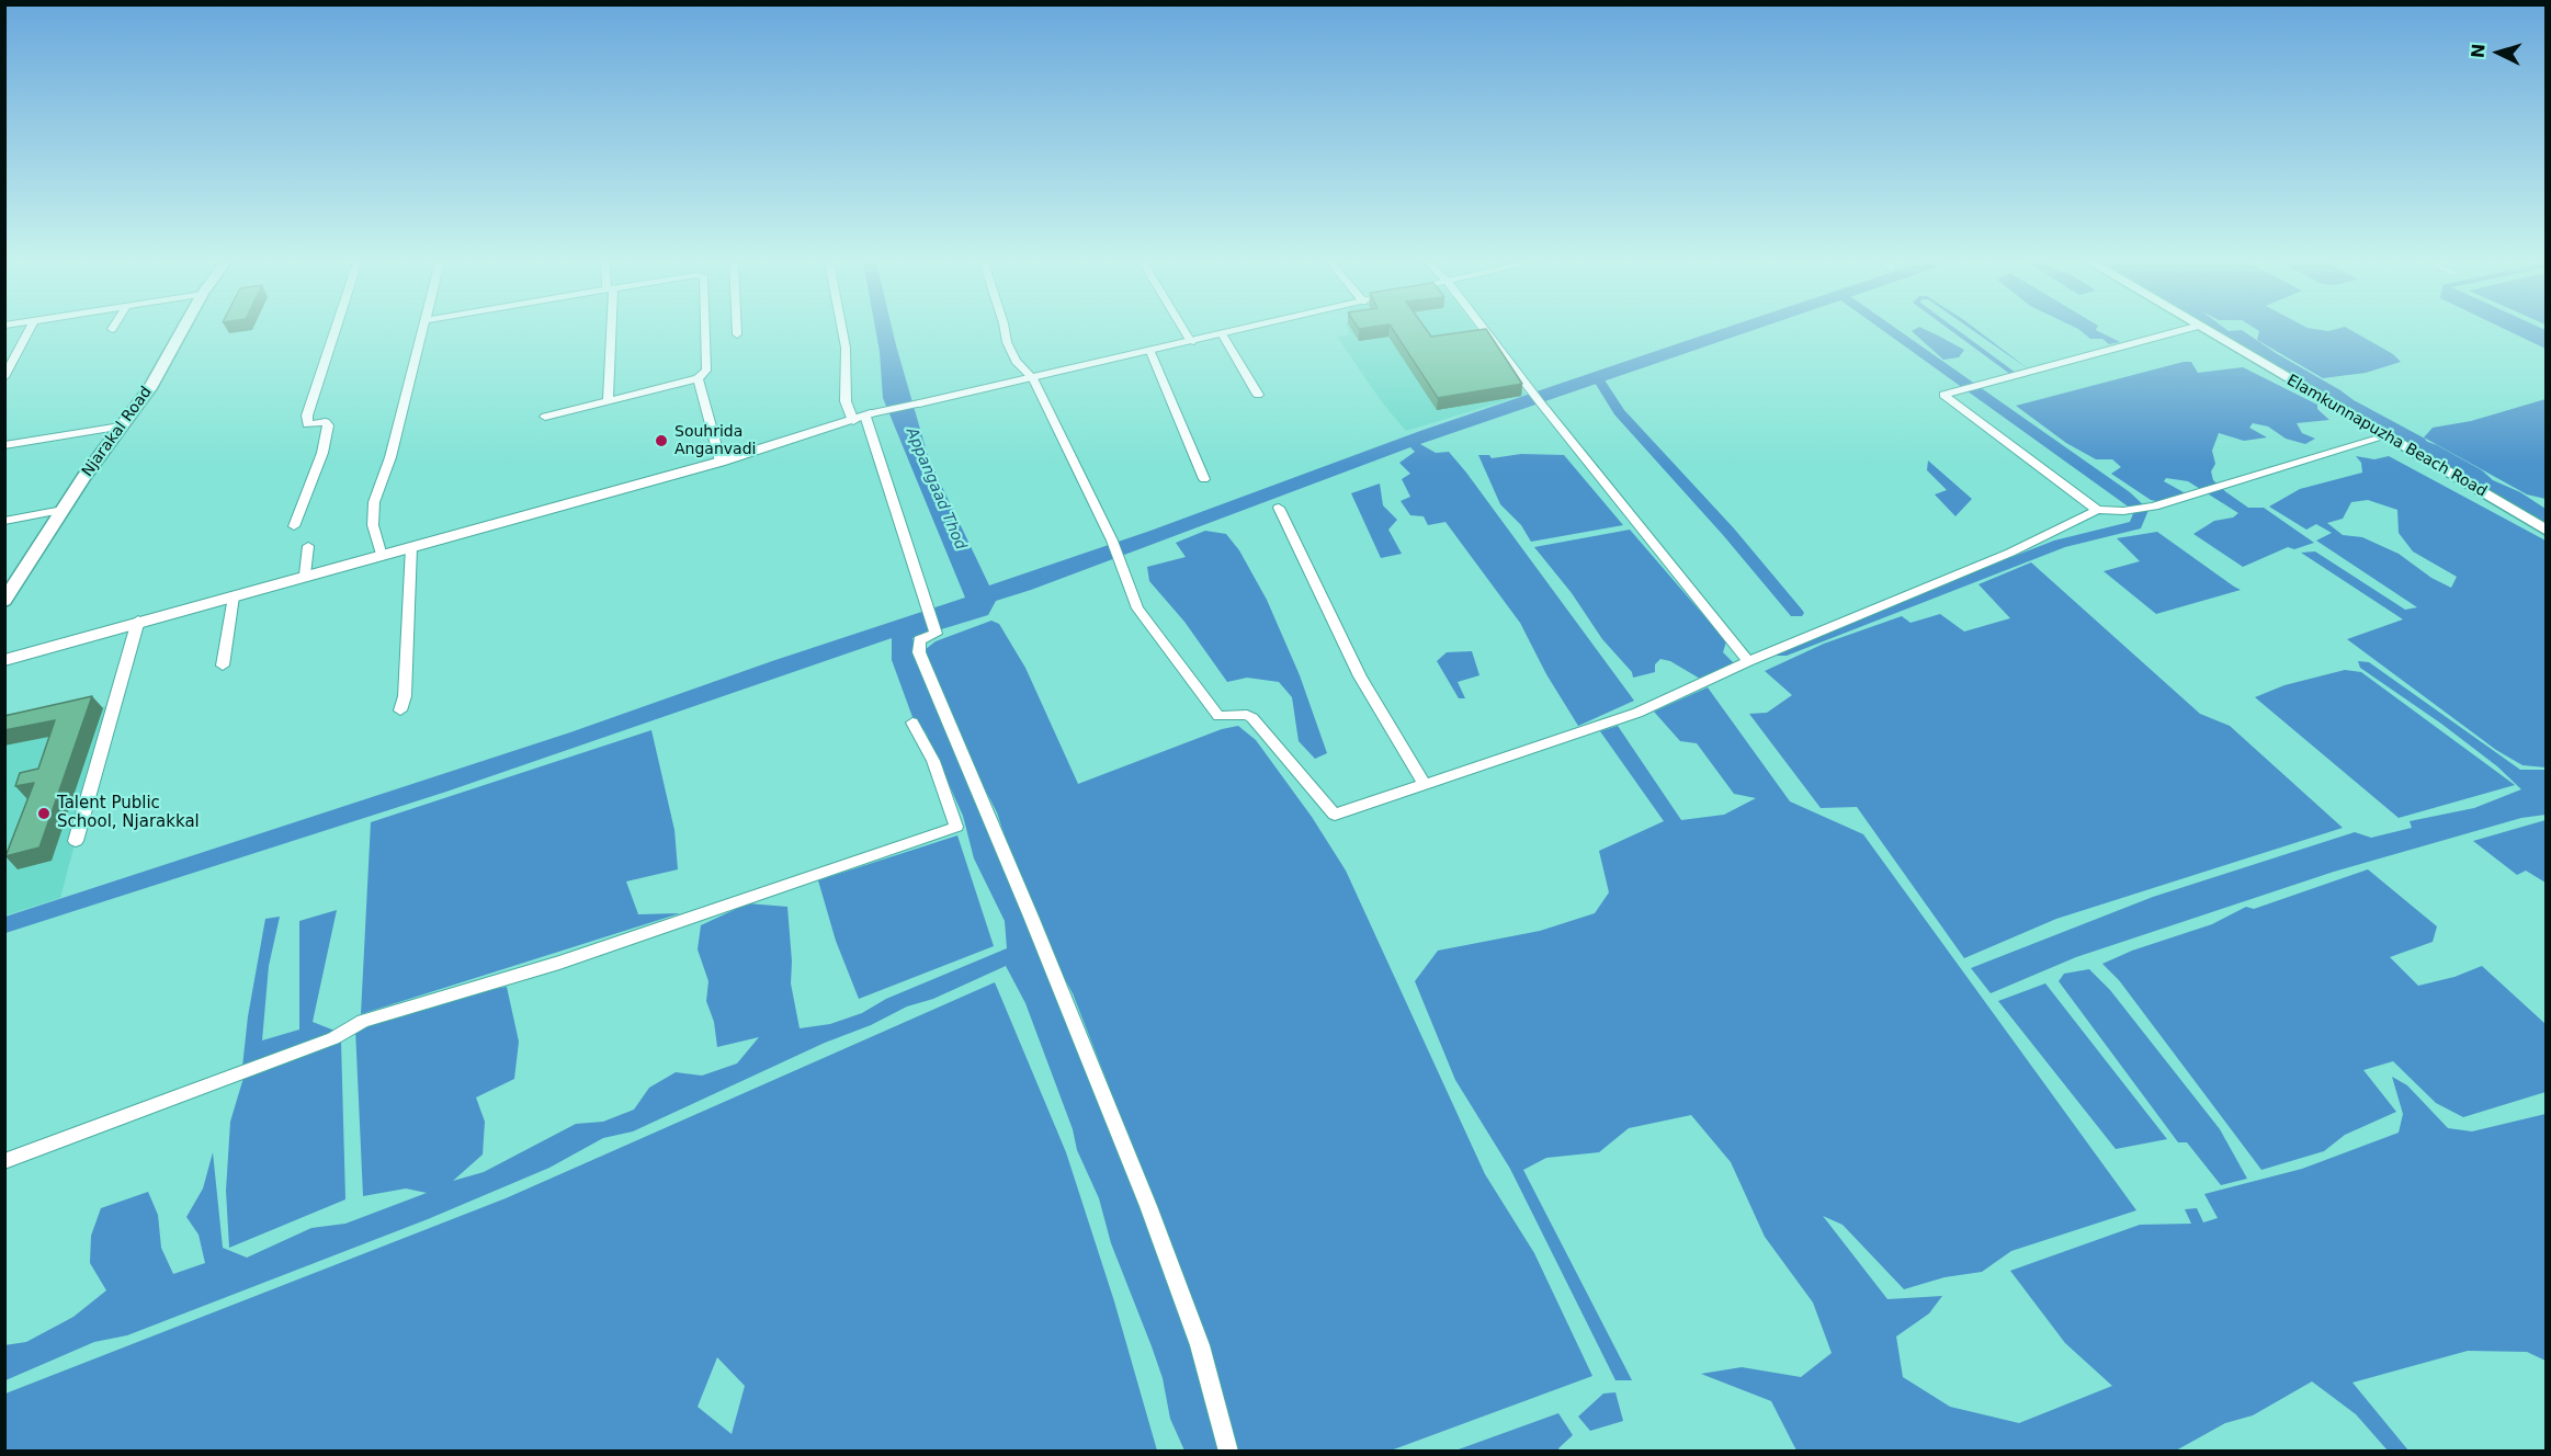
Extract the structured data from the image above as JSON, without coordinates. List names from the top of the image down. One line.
{"streets":{"main road":["Njarakal Road","Elamkunnapuzha Beach Road"]},"water":["Appangaad Thod"],"places":["Souhrida Anganvadi","Talent Public School, Njarakkal"],"north":"left"}
